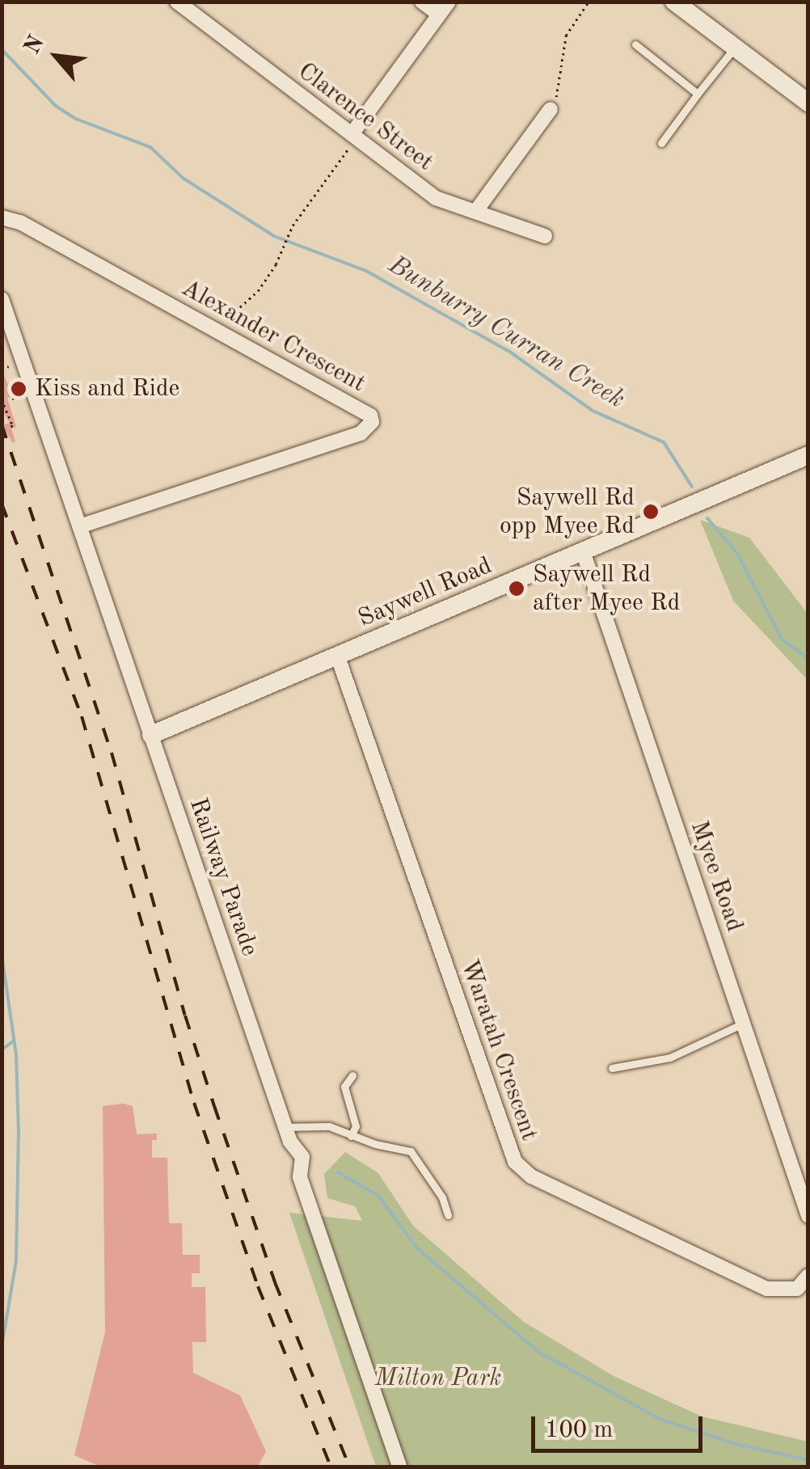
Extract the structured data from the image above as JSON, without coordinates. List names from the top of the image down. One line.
{"streets":{"street":["Clarence Street","Alexander Crescent","Saywell Road","Myee Road","Railway Parade","Waratah Crescent"]},"crossings":[["Alexander Crescent","Railway Parade"],["Saywell Road","Myee Road"],["Saywell Road","Railway Parade"],["Saywell Road","Waratah Crescent"]],"water":["Bunburry Curran Creek"],"parks":["Milton Park"],"places":["Kiss and Ride","Saywell Rd opp Myee Rd","Saywell Rd after Myee Rd"],"scale_bar":"100 m","north":"top left"}
